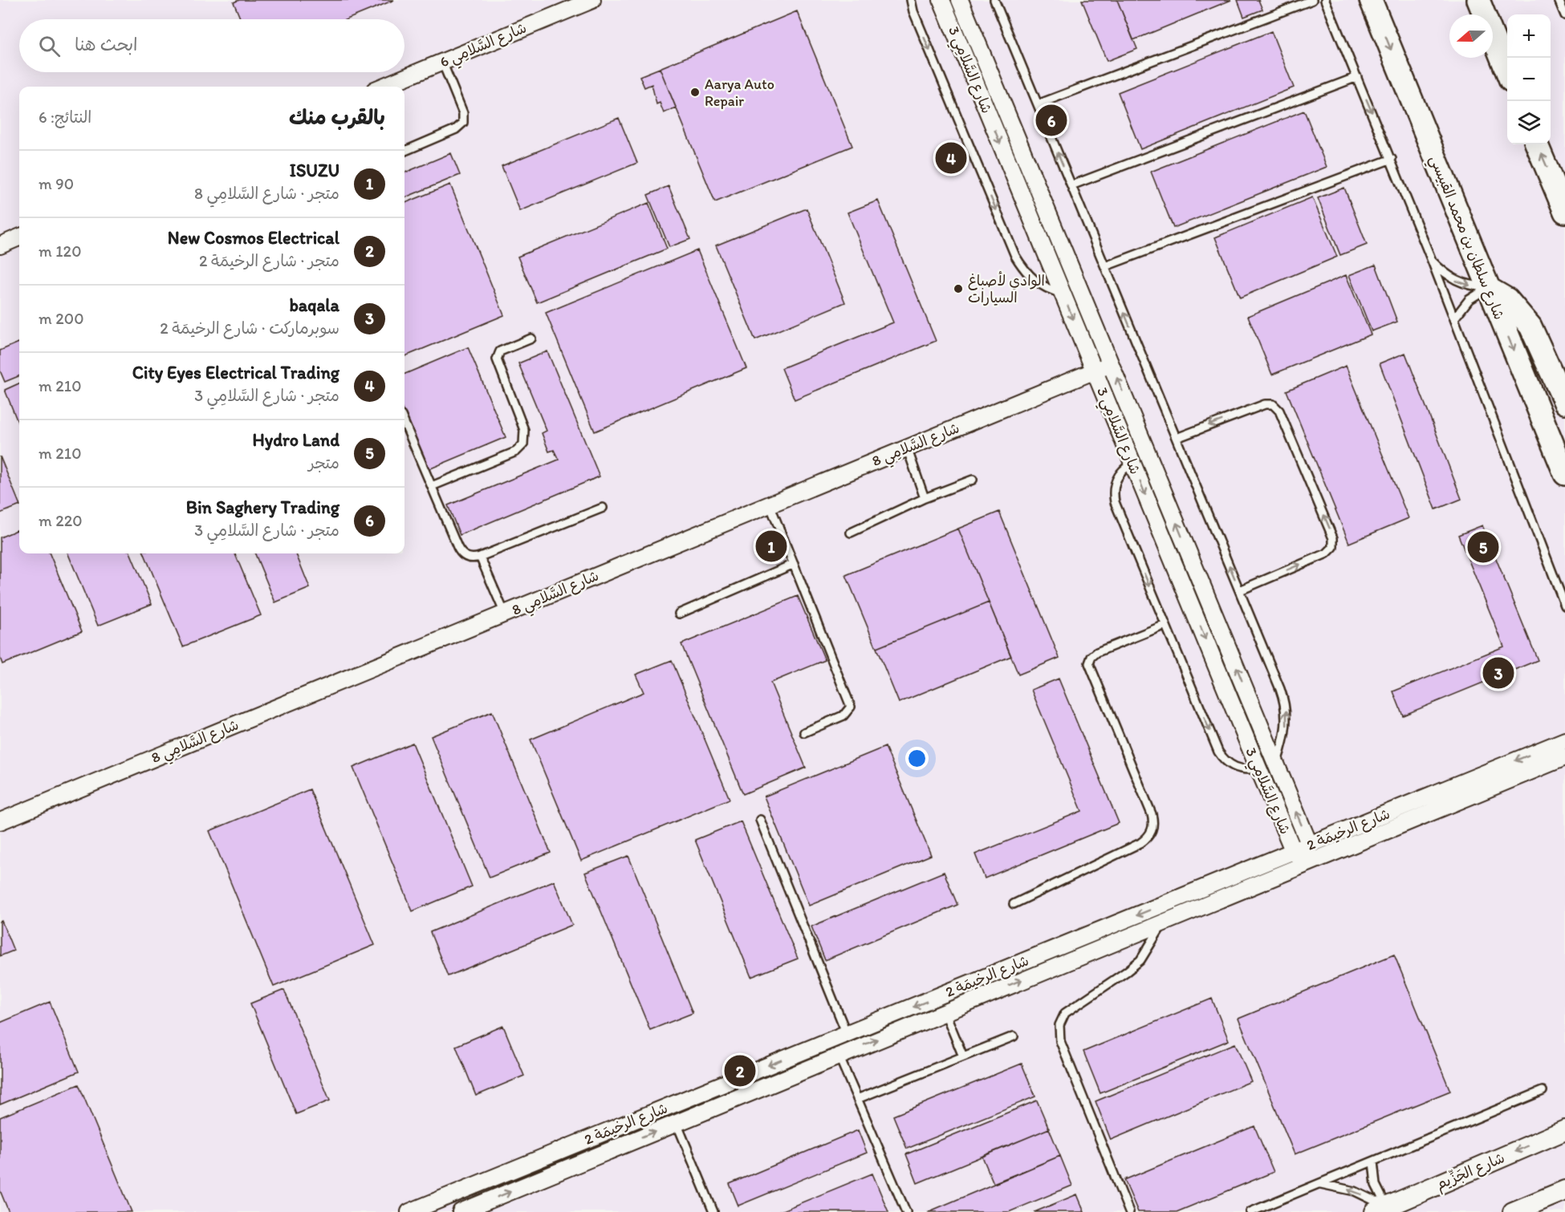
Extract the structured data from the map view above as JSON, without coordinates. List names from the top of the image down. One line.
{"streets":{"main road":["شارع سلطان بن محمد القبيسي"],"street":["شارع السَّلامِي 6","شارع السَّلامِي 3","شارع السَّلامِي 8","شارع الرخيمَة 2","شارع الجَزِّيم"]},"crossings":[["شارع السَّلامِي 3","شارع السَّلامِي 8"],["شارع السَّلامِي 3","شارع الرخيمَة 2"]],"one_way":["شارع الجَزِّيم"],"places":["Aarya Auto Repair","الوادي لأصباغ السيارات"],"north":"left","page":{"map_buttons":["+","−"],"search":"ابحث هنا","heading":["بالقرب منك","النتائج: 6"],"pins":["6","4","1","5","3","2"],"list":[{"mark":"1","name":"ISUZU","note":"متجر · شارع السَّلامِي 8","value":"90 m"},{"mark":"2","name":"New Cosmos Electrical","note":"متجر · شارع الرخيمَة 2","value":"120 m"},{"mark":"3","name":"baqala","note":"سوبرماركت · شارع الرخيمَة 2","value":"200 m"},{"mark":"4","name":"City Eyes Electrical Trading","note":"متجر · شارع السَّلامِي 3","value":"210 m"},{"mark":"5","name":"Hydro Land","note":"متجر","value":"210 m"},{"mark":"6","name":"Bin Saghery Trading","note":"متجر · شارع السَّلامِي 3","value":"220 m"}]}}
